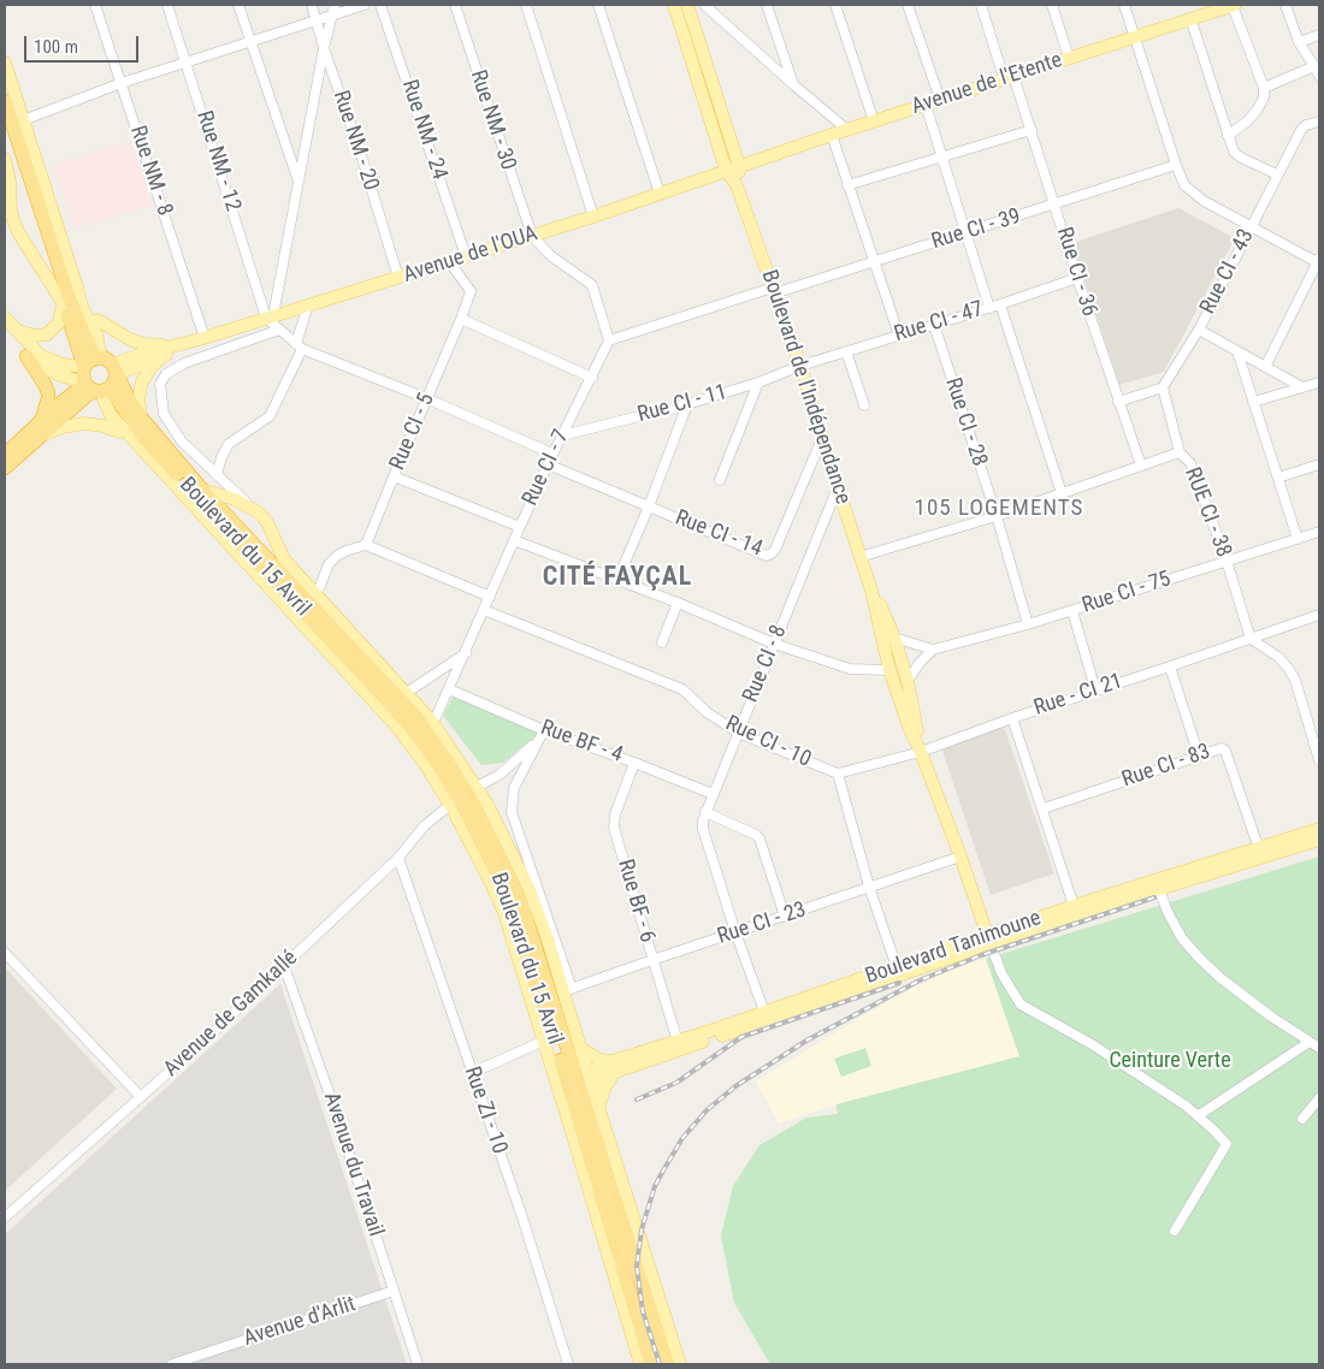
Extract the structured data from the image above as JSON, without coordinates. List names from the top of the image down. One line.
{"streets":{"highway":["Boulevard du 15 Avril"],"main road":["Avenue de l'Etente","Avenue de l'OUA","Boulevard de l'Indépendance","Boulevard Tanimoune"],"street":["Rue NM - 30","Rue NM - 24","Rue NM - 20","Rue NM - 12","Rue NM - 8","Rue CI - 39","Rue CI - 36","Rue CI - 43","Rue CI - 47","Rue CI - 11","Rue CI - 28","Rue CI - 5","Rue CI - 7","RUE CI - 38","Rue CI - 14","Rue CI - 75","Rue CI - 8","Rue - CI 21","Rue BF - 4","Rue CI - 10","Rue CI - 83","Rue BF - 6","Rue CI - 23","Avenue de Gamkallé","Rue ZI - 10","Avenue du Travail","Avenue d'Arlit"]},"crossings":[["Avenue de l'Etente","Avenue de l'OUA"],["Avenue de l'Etente","Rue CI - 36"],["Avenue de l'Etente","Boulevard de l'Indépendance"],["Rue NM - 30","Avenue de l'OUA"],["Rue NM - 24","Avenue de l'OUA"],["Rue NM - 20","Avenue de l'OUA"],["Rue NM - 12","Avenue de l'OUA"],["Rue NM - 8","Avenue de l'OUA"],["Rue CI - 39","Rue CI - 36"],["Rue CI - 39","Boulevard de l'Indépendance"],["Rue CI - 39","Rue CI - 7"],["Avenue de l'OUA","Boulevard de l'Indépendance"],["Avenue de l'OUA","Rue CI - 5"],["Avenue de l'OUA","Boulevard du 15 Avril"],["Rue CI - 36","Rue CI - 47"],["Rue CI - 43","RUE CI - 38"],["Rue CI - 47","Boulevard de l'Indépendance"],["Rue CI - 47","Rue CI - 11"],["Rue CI - 47","Rue CI - 28"],["Boulevard de l'Indépendance","Rue CI - 11"],["Boulevard de l'Indépendance","Rue CI - 14"],["Boulevard de l'Indépendance","Rue CI - 8"],["Boulevard de l'Indépendance","Rue - CI 21"],["Boulevard de l'Indépendance","Rue CI - 23"],["Boulevard de l'Indépendance","Boulevard Tanimoune"],["Rue CI - 11","Rue CI - 7"],["Rue CI - 28","Rue CI - 75"],["Rue CI - 7","Rue CI - 14"],["Rue CI - 7","Boulevard du 15 Avril"],["Rue CI - 7","Rue BF - 4"],["Rue CI - 7","Rue CI - 10"],["RUE CI - 38","Rue CI - 75"],["RUE CI - 38","Rue - CI 21"],["Boulevard du 15 Avril","Rue CI - 23"],["Boulevard du 15 Avril","Boulevard Tanimoune"],["Boulevard du 15 Avril","Avenue de Gamkallé"],["Rue CI - 8","Rue BF - 4"],["Rue CI - 8","Rue CI - 10"],["Rue CI - 8","Rue CI - 23"],["Rue CI - 8","Boulevard Tanimoune"],["Rue - CI 21","Rue CI - 10"],["Rue BF - 4","Rue BF - 6"],["Rue CI - 10","Rue CI - 23"],["Rue CI - 10","Boulevard Tanimoune"],["Rue CI - 83","Boulevard Tanimoune"],["Rue BF - 6","Rue CI - 23"],["Rue BF - 6","Boulevard Tanimoune"],["Avenue de Gamkallé","Rue ZI - 10"],["Avenue de Gamkallé","Avenue du Travail"],["Avenue du Travail","Avenue d'Arlit"]],"districts":["105 LOGEMENTS","CITÉ FAYÇAL"],"parks":["Ceinture Verte"],"scale_bar":"100 m"}
